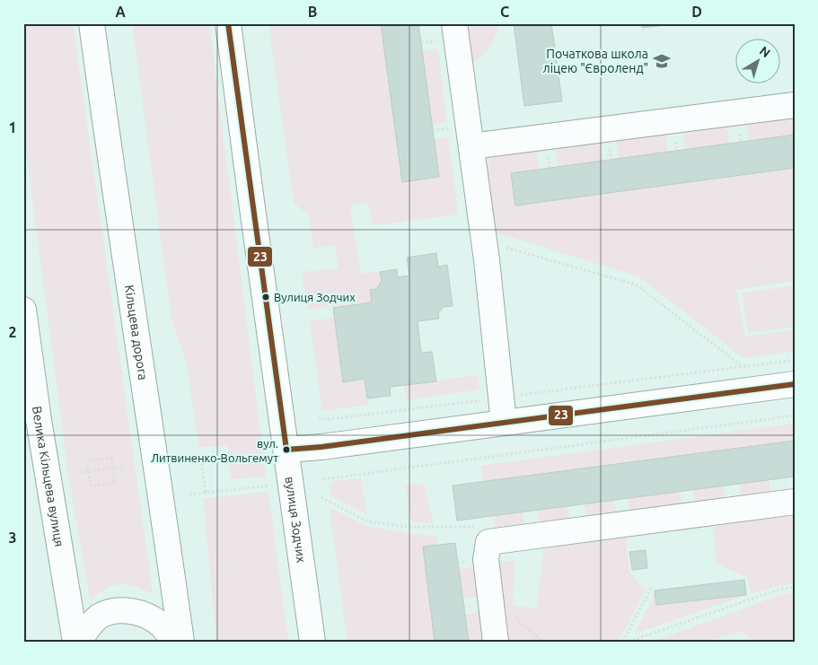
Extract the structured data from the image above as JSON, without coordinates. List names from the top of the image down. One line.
{"streets":{"main road":["Кільцева дорога","Велика Кільцева вулиця","вулиця Зодчих"]},"places":{"school or university":["Початкова школа ліцею \"Євроленд\""],"other":["Вулиця Зодчих","вул. Литвиненко-Вольгемут"]},"lines":["transit line 23"],"north":"top right","grid":{"columns":["A","B","C","D"],"rows":["1","2","3"]}}
